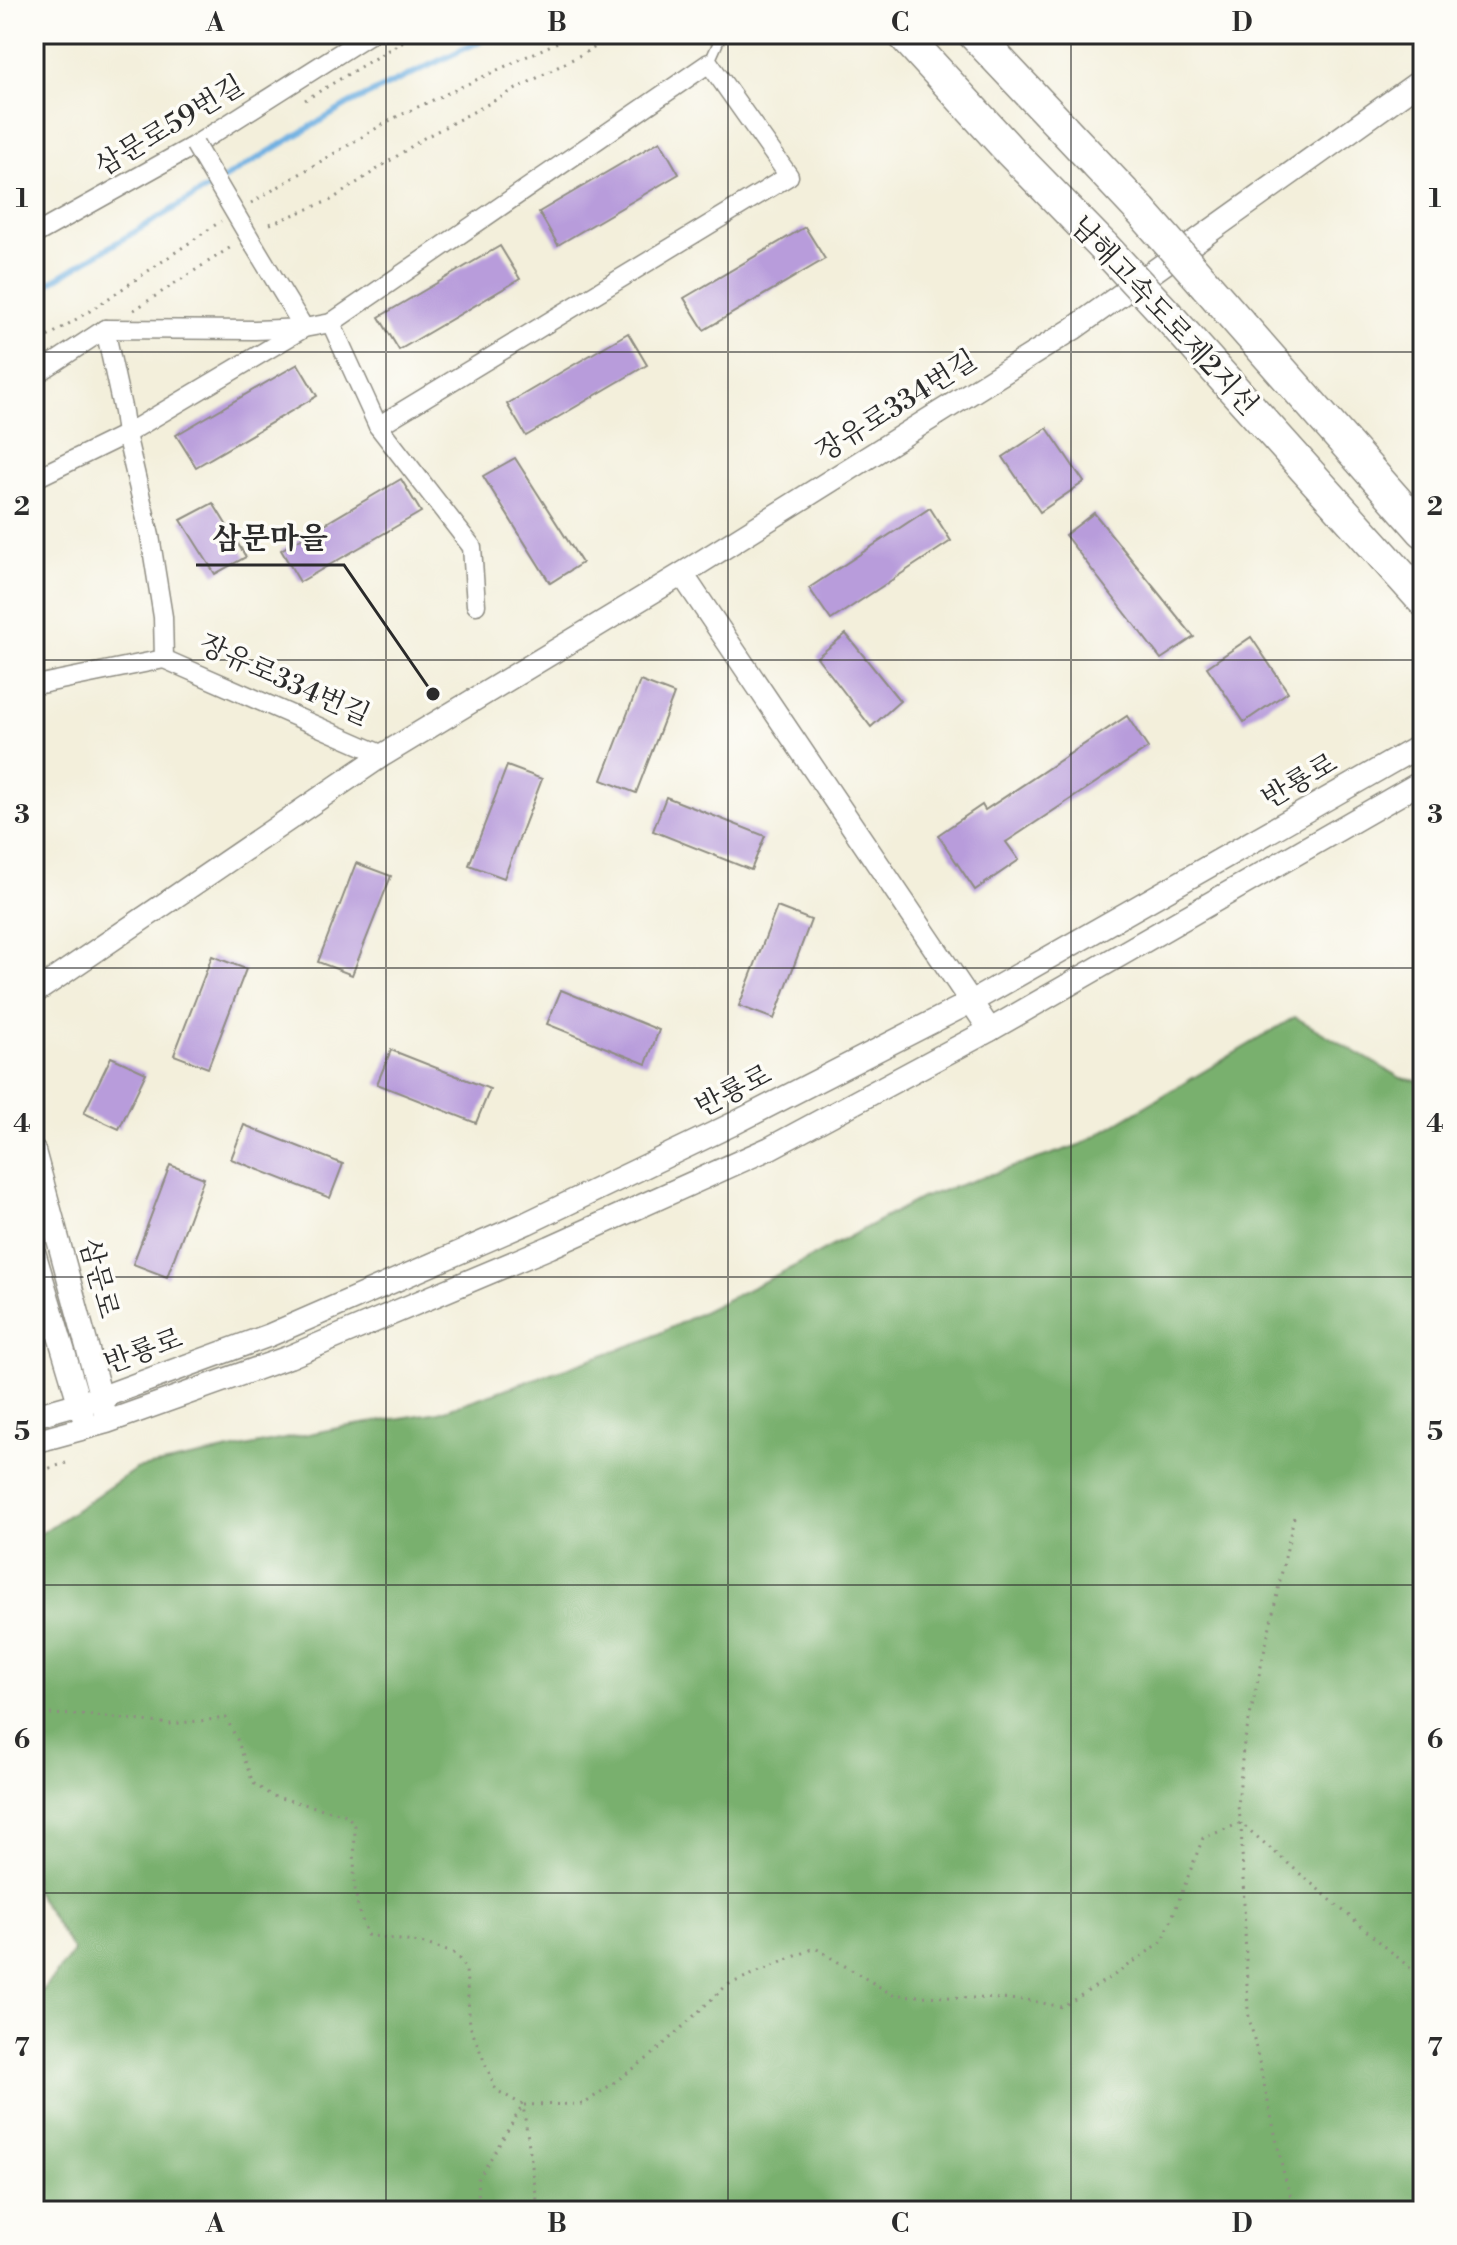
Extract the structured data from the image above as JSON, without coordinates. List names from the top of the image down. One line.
{"streets":{"highway":["남해고속도로제2지선"],"street":["삼문로59번길","장유로334번길","반룡로","삼문로"]},"crossings":[["반룡로","삼문로"]],"places":["삼문마을"],"grid":{"columns":["A","B","C","D"],"rows":["1","2","3","4","5","6","7"]}}
